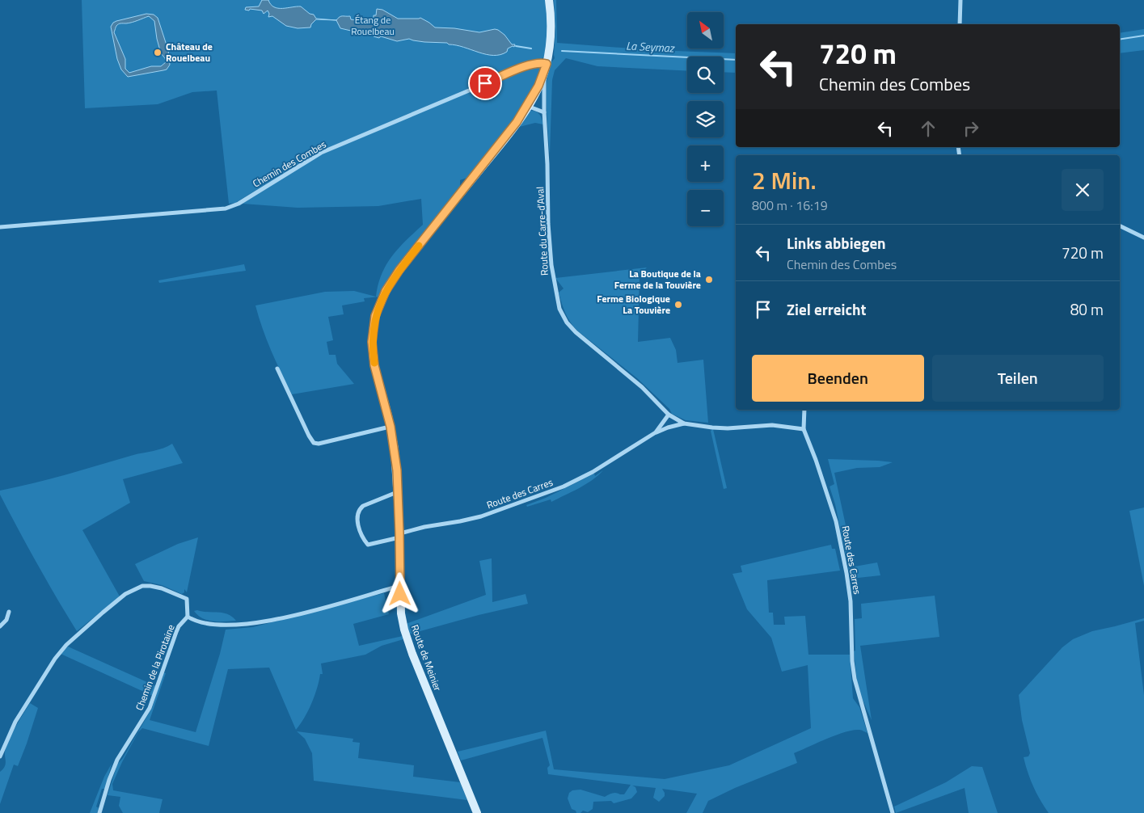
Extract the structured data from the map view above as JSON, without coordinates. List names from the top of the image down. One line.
{"streets":{"street":["Chemin des Combes","Route du Carre-d'Aval","Route des Carres","Route de Meinier","Chemin de la Pirotaine"]},"crossings":[["Chemin des Combes","Route du Carre-d'Aval"],["Chemin des Combes","Route de Meinier"],["Route du Carre-d'Aval","Route des Carres"],["Route du Carre-d'Aval","Route de Meinier"],["Route des Carres","Route de Meinier"]],"water":["La Seymaz"],"parks":["Étang de Rouelbeau"],"places":["Château de Rouelbeau","La Boutique de la Ferme de la Touvière","Ferme Biologique La Touvière"],"north":"top left","page":{"map_buttons":["+","−"],"turn":["720 m","Chemin des Combes"],"heading":["2 Min.","800 m · 16:19"],"list":[{"name":"Links abbiegen","note":"Chemin des Combes","value":"720 m"},{"name":"Ziel erreicht","value":"80 m"}],"buttons":["Beenden","Teilen"]}}
